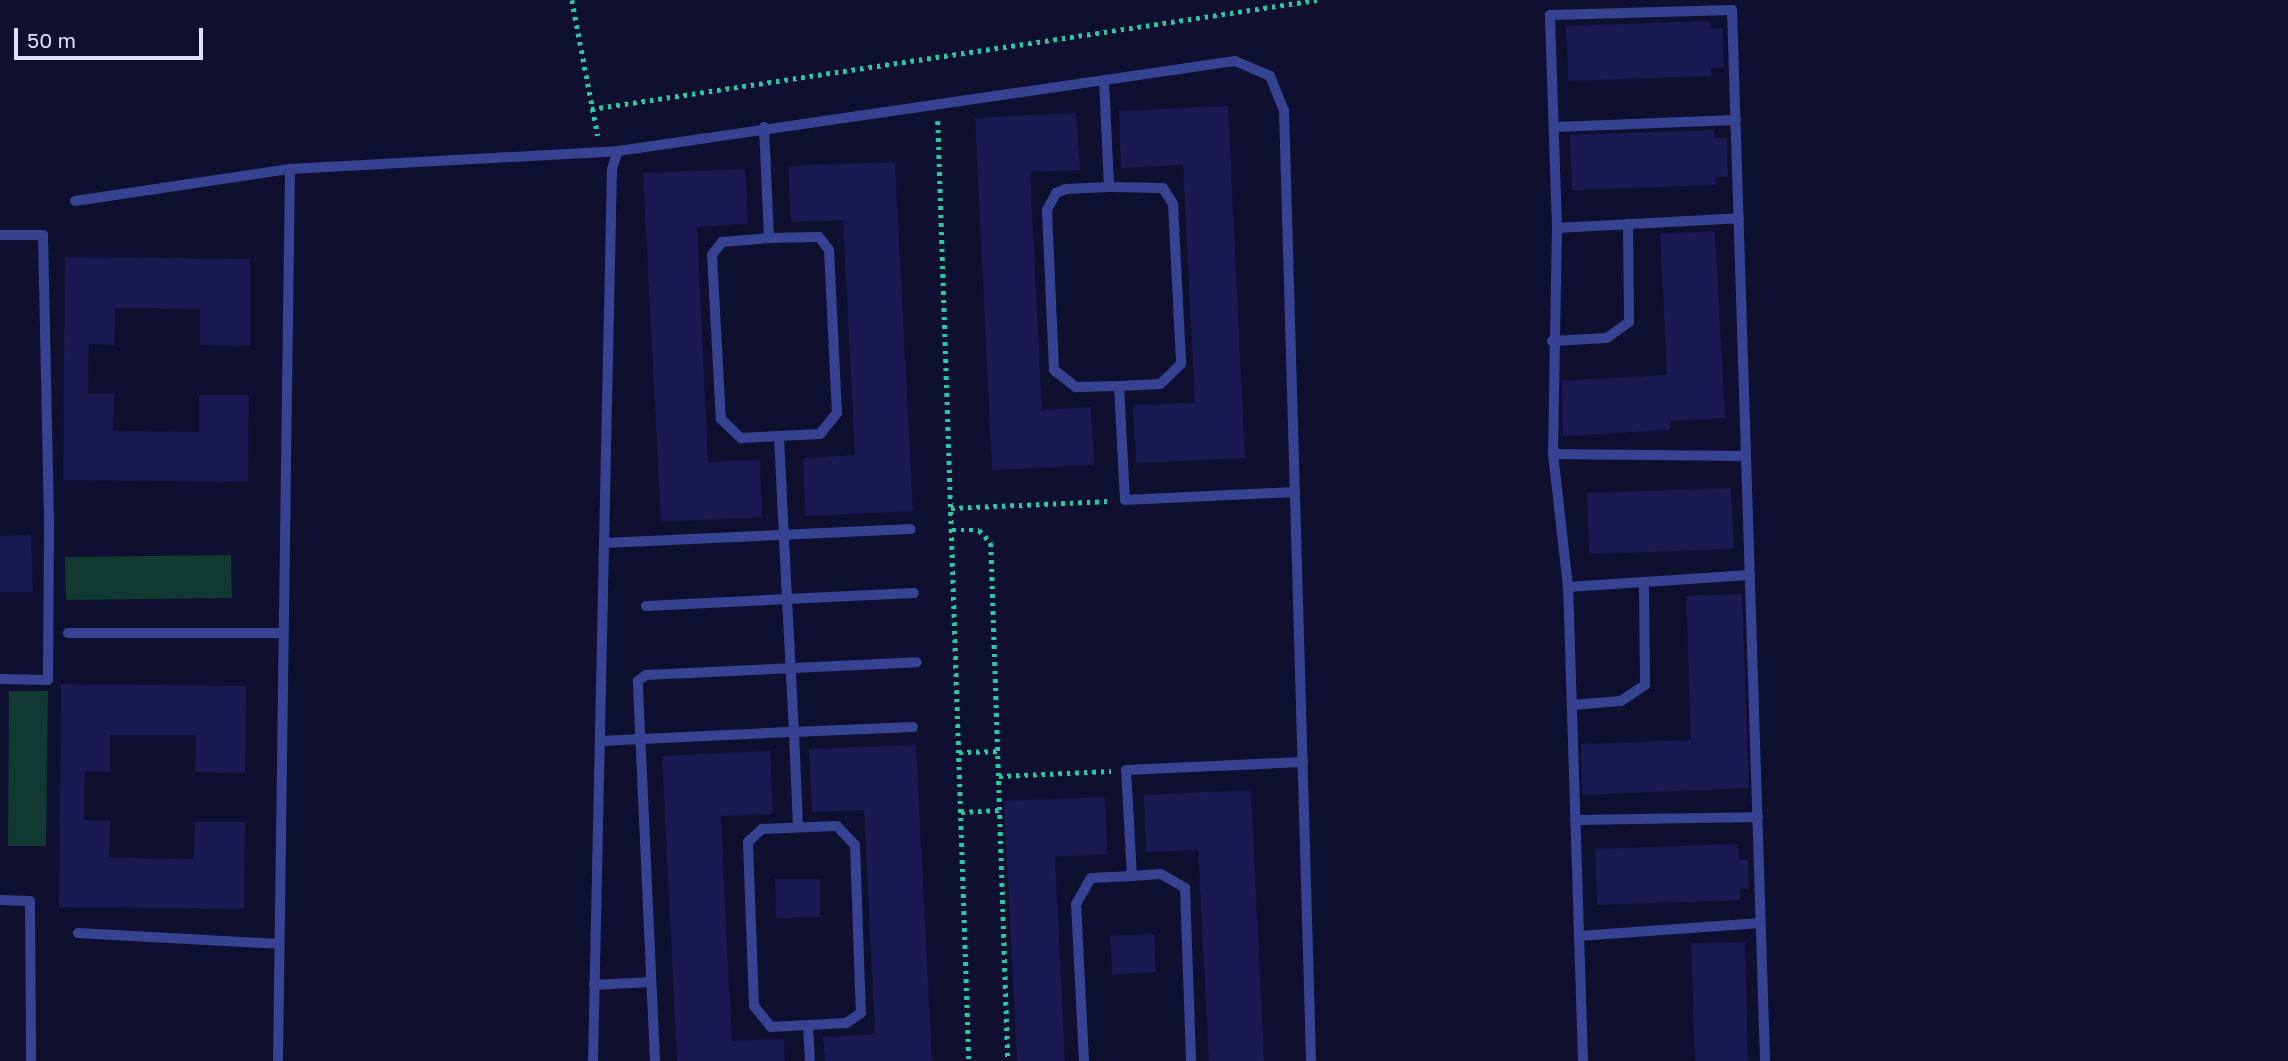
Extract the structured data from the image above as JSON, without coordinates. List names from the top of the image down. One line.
{"scale_bar":"50 m"}
